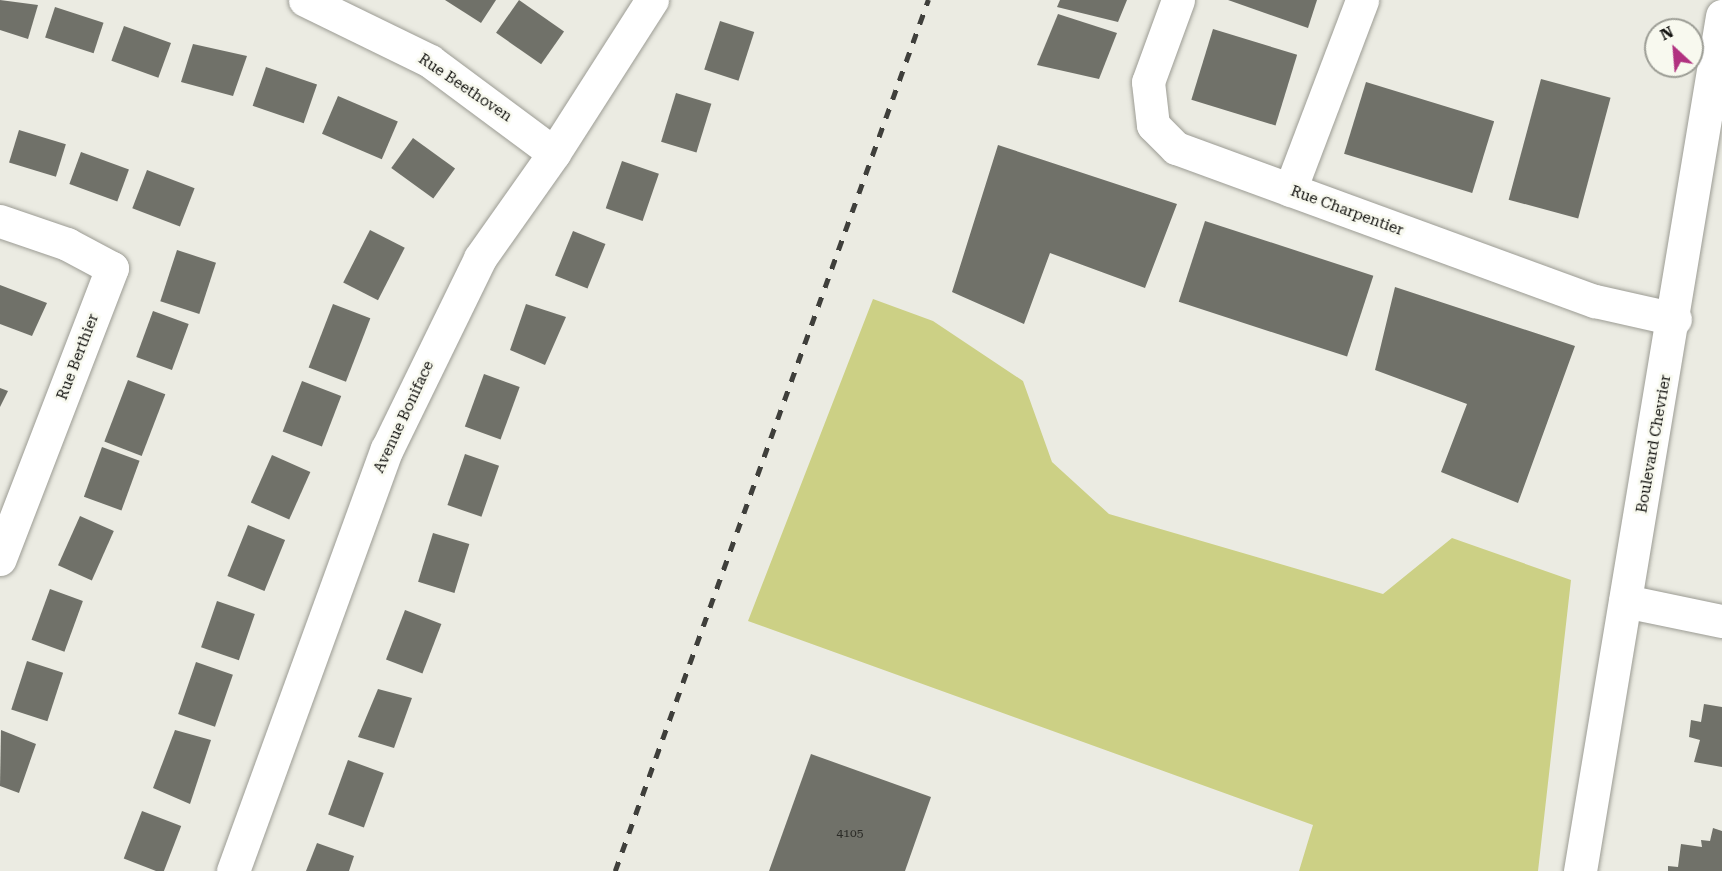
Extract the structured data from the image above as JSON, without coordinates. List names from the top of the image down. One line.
{"streets":{"street":["Rue Beethoven","Rue Charpentier","Rue Berthier","Avenue Boniface","Boulevard Chevrier"]},"crossings":[["Rue Beethoven","Avenue Boniface"],["Rue Charpentier","Boulevard Chevrier"]],"house_numbers":["4105"],"north":"top left"}
